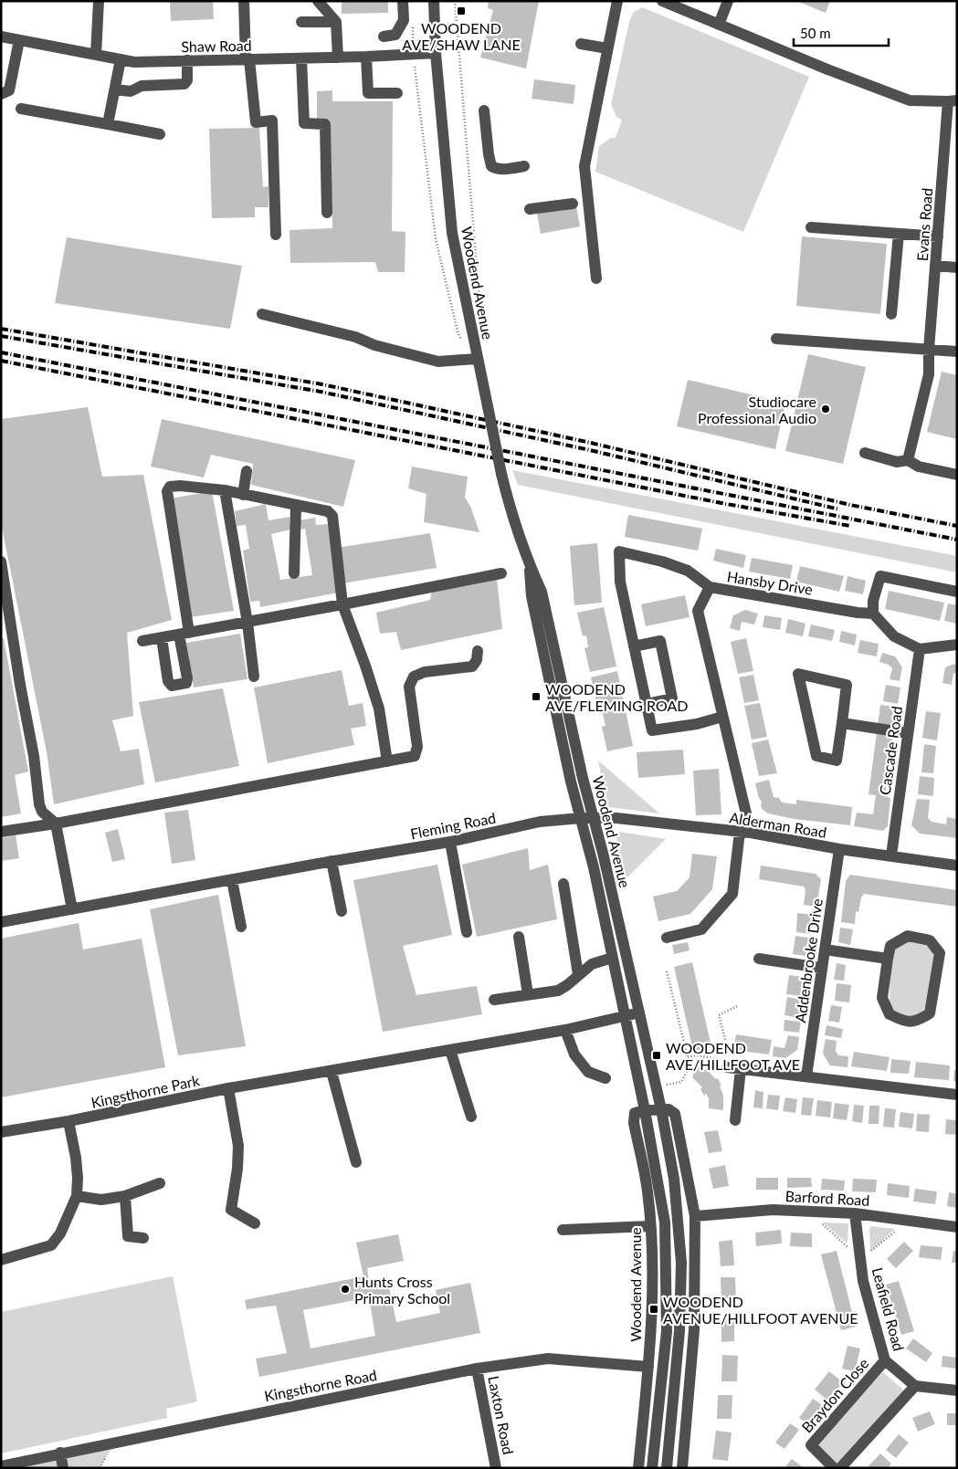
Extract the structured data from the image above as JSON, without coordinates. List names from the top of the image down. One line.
{"streets":{"street":["Shaw Road","Evans Road","Woodend Avenue","Hansby Drive","Cascade Road","Alderman Road","Fleming Road","Addenbrooke Drive","Kingsthorne Park","Barford Road","Leafield Road","Kingsthorne Road","Braydon Close","Laxton Road"]},"crossings":[["Shaw Road","Woodend Avenue"],["Woodend Avenue","Alderman Road"],["Woodend Avenue","Fleming Road"],["Woodend Avenue","Kingsthorne Park"],["Woodend Avenue","Kingsthorne Road"],["Hansby Drive","Alderman Road"],["Cascade Road","Alderman Road"],["Alderman Road","Fleming Road"],["Alderman Road","Addenbrooke Drive"],["Barford Road","Leafield Road"],["Leafield Road","Braydon Close"],["Kingsthorne Road","Laxton Road"]],"places":{"transit":["WOODEND AVE/SHAW LANE","WOODEND AVE/FLEMING ROAD","WOODEND AVE/HILLFOOT AVE","WOODEND AVENUE/HILLFOOT AVENUE"],"other":["Studiocare Professional Audio","Hunts Cross Primary School"]},"scale_bar":"50 m"}
